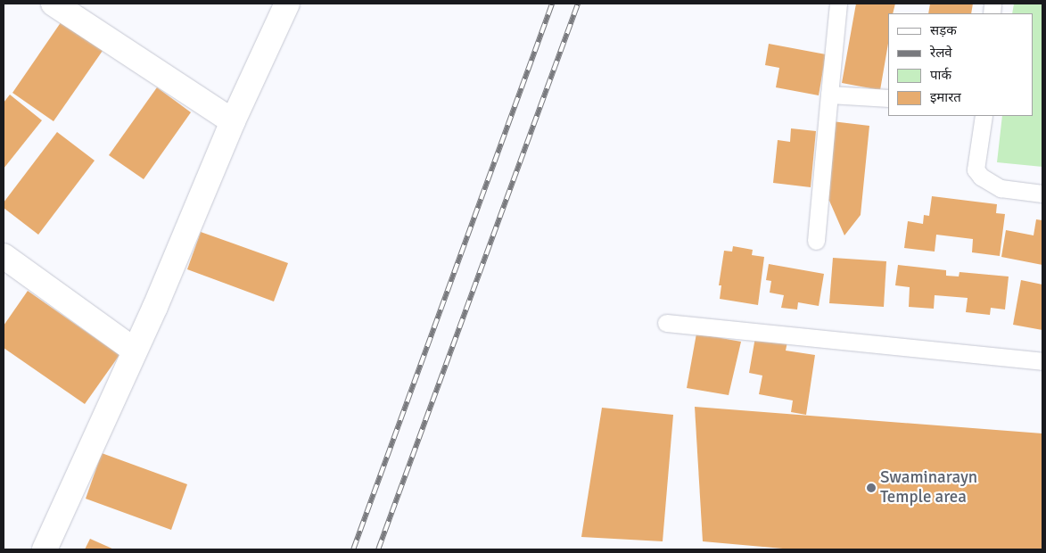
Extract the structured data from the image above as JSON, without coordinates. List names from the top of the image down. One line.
{"places":["Swaminarayn Temple area"],"legend":["सड़क","रेलवे","पार्क","इमारत"]}
